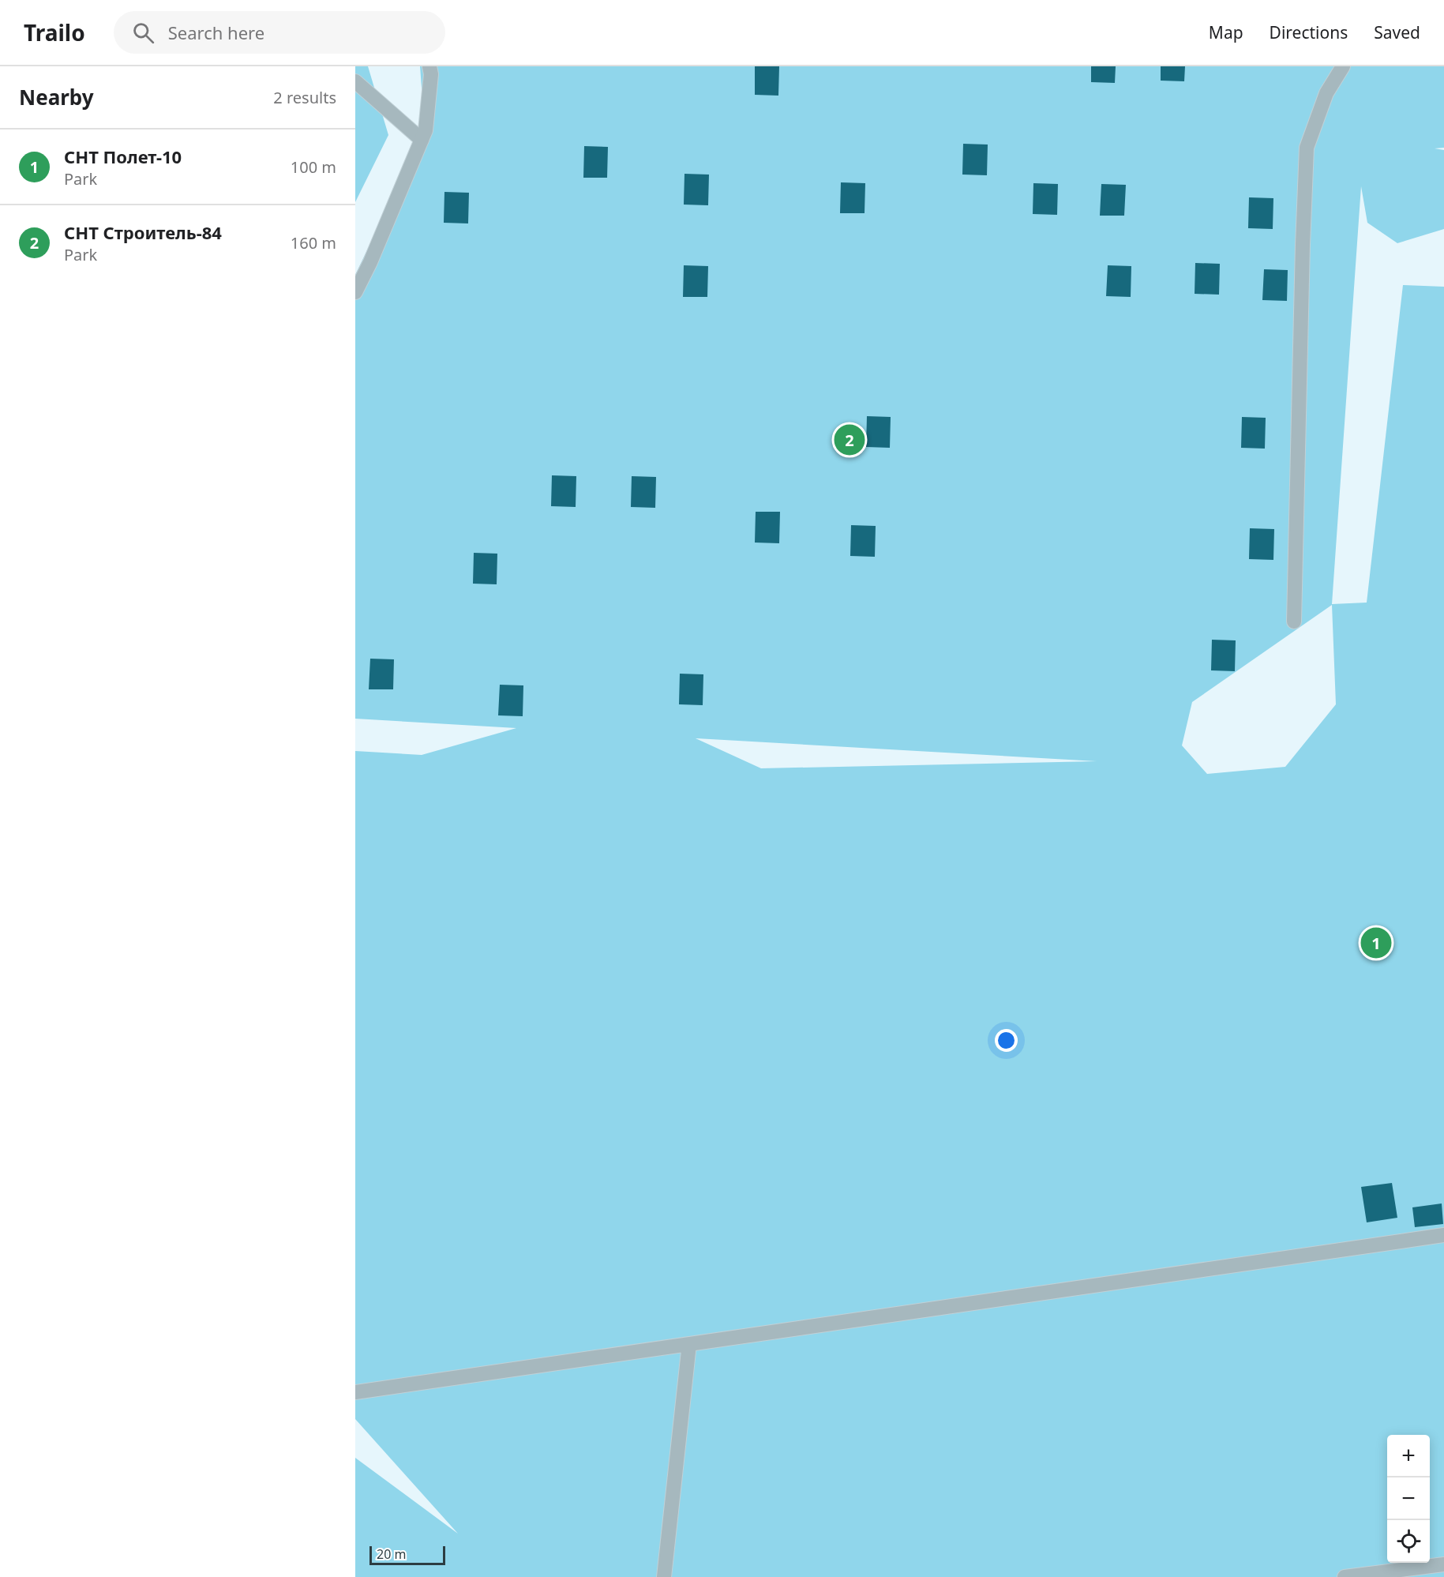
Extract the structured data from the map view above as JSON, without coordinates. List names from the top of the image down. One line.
{"scale_bar":"20 m","page":{"header":"Trailo","search":"Search here","nav":["Map","Directions","Saved"],"heading":["Nearby","2 results"],"list":[{"mark":"1","name":"СНТ Полет-10","note":"Park","value":"100 m"},{"mark":"2","name":"СНТ Строитель-84","note":"Park","value":"160 m"}],"pins":["2","1"],"map_buttons":["+","−"],"scale":"20 m"}}
